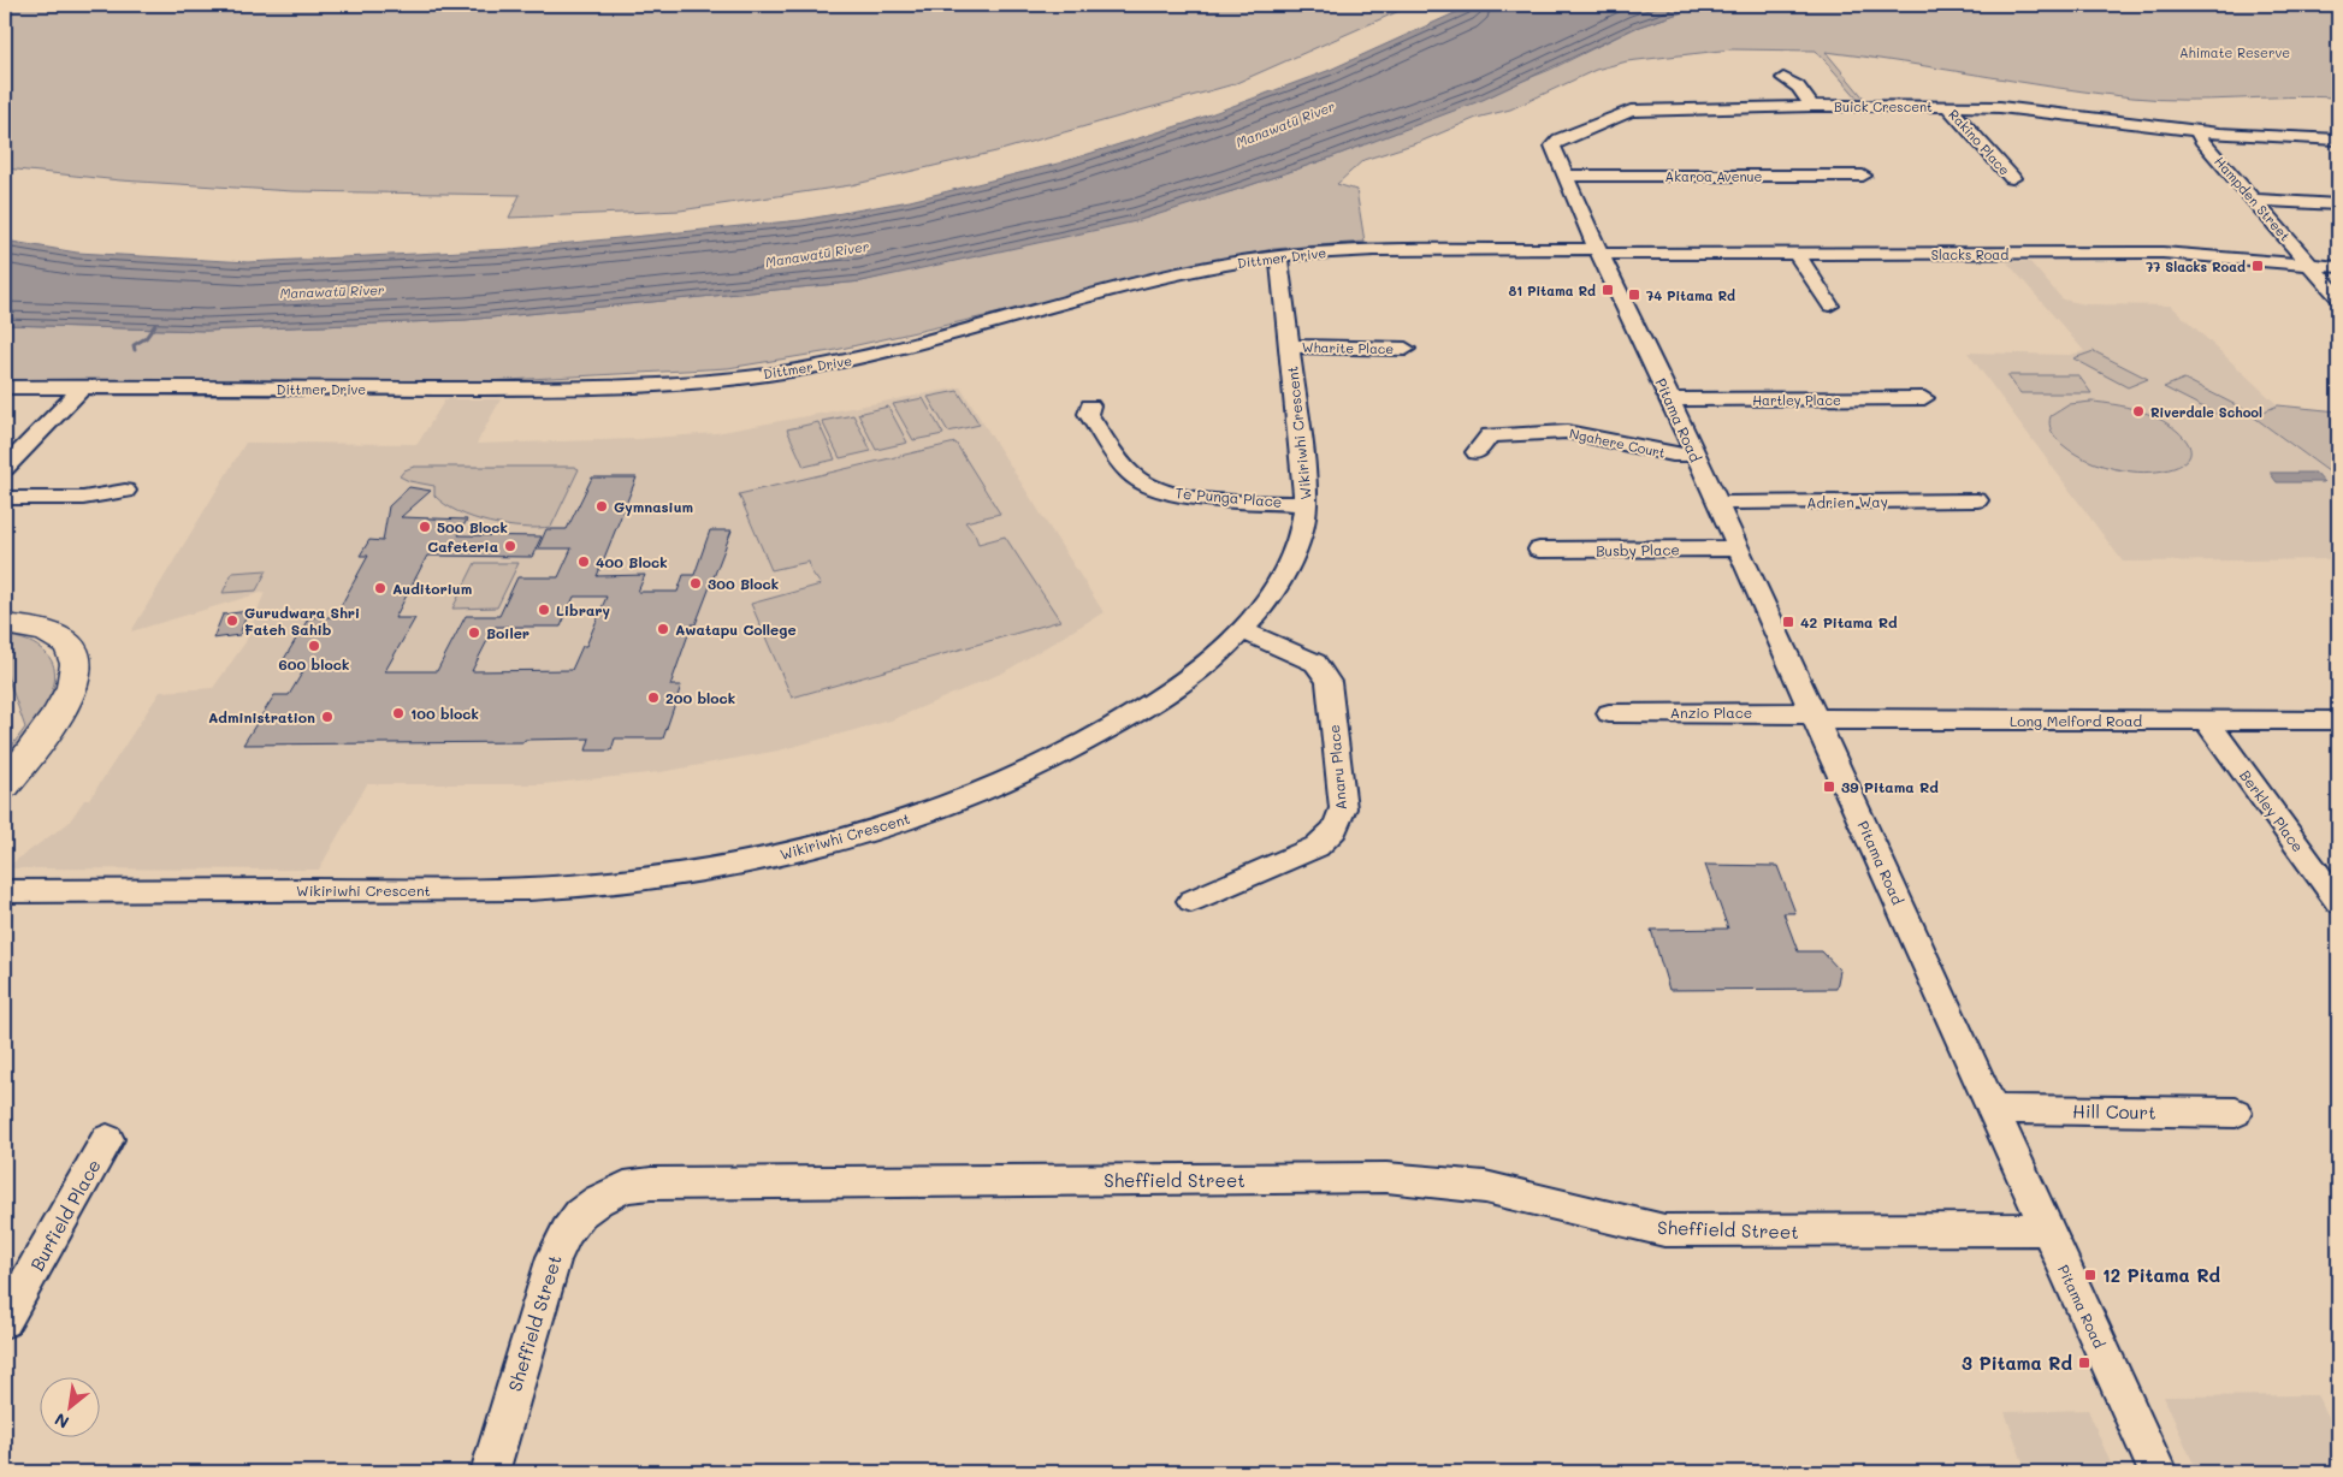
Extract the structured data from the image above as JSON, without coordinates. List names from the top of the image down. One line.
{"streets":{"street":["Buick Crescent","Rakino Place","Akaroa Avenue","Hampden Street","Slacks Road","Dittmer Drive","Wharite Place","Hartley Place","Pitama Road","Wikiriwhi Crescent","Ngahere Court","Te Punga Place","Adrien Way","Busby Place","Anzio Place","Long Melford Road","Anaru Place","Berkley Place","Hill Court","Sheffield Street","Burfield Place"]},"crossings":[["Buick Crescent","Rakino Place"],["Buick Crescent","Akaroa Avenue"],["Buick Crescent","Hampden Street"],["Buick Crescent","Slacks Road"],["Buick Crescent","Dittmer Drive"],["Buick Crescent","Pitama Road"],["Hampden Street","Slacks Road"],["Slacks Road","Dittmer Drive"],["Slacks Road","Pitama Road"],["Dittmer Drive","Pitama Road"],["Dittmer Drive","Wikiriwhi Crescent"],["Wharite Place","Wikiriwhi Crescent"],["Hartley Place","Pitama Road"],["Pitama Road","Ngahere Court"],["Pitama Road","Adrien Way"],["Pitama Road","Busby Place"],["Pitama Road","Anzio Place"],["Pitama Road","Long Melford Road"],["Pitama Road","Hill Court"],["Pitama Road","Sheffield Street"],["Wikiriwhi Crescent","Te Punga Place"],["Wikiriwhi Crescent","Anaru Place"],["Anzio Place","Long Melford Road"],["Long Melford Road","Berkley Place"]],"water":["Manawatū River"],"parks":["Ahimate Reserve"],"places":{"transit":["77 Slacks Road","81 Pitama Rd","74 Pitama Rd","42 Pitama Rd","39 Pitama Rd","12 Pitama Rd","3 Pitama Rd"],"other":["Riverdale School","Gymnasium","500 Block","Cafeteria","400 Block","300 Block","Auditorium","Library","Gurudwara Shri Fateh Sahib","Awatapu College","Boiler","600 block","200 block","100 block","Administration"]},"north":"bottom left"}
